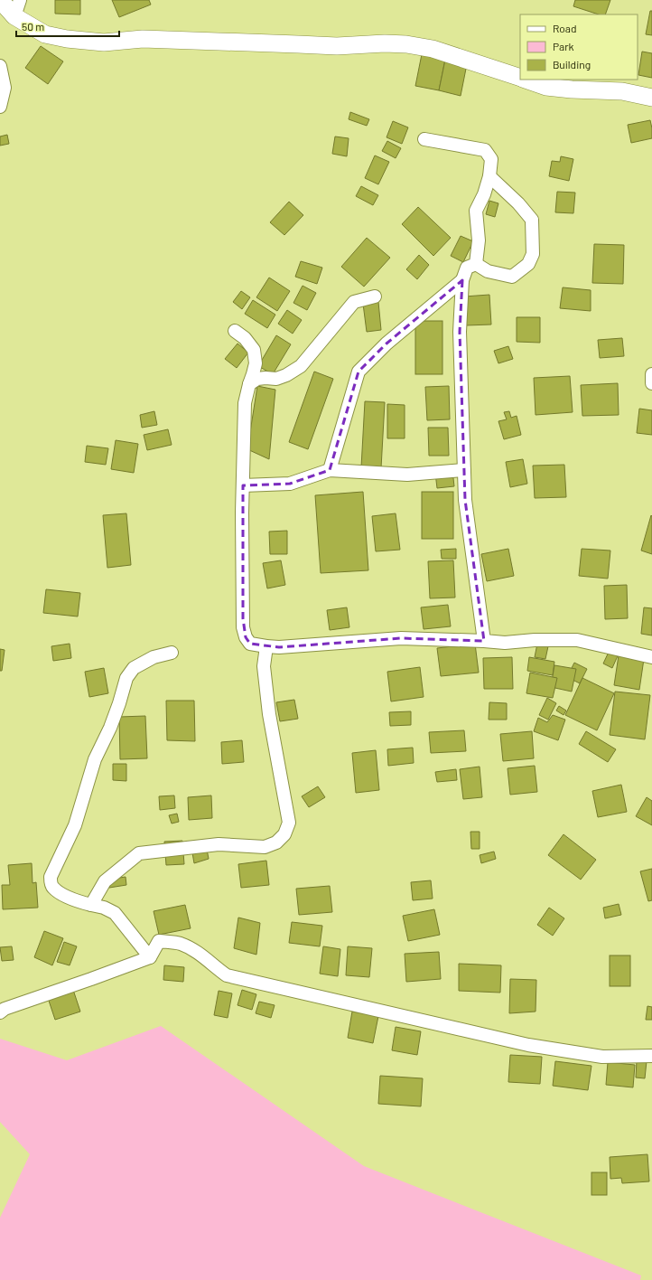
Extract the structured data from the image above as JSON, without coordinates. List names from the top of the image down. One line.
{"legend":["Road","Park","Building"],"scale_bar":"50 m"}
